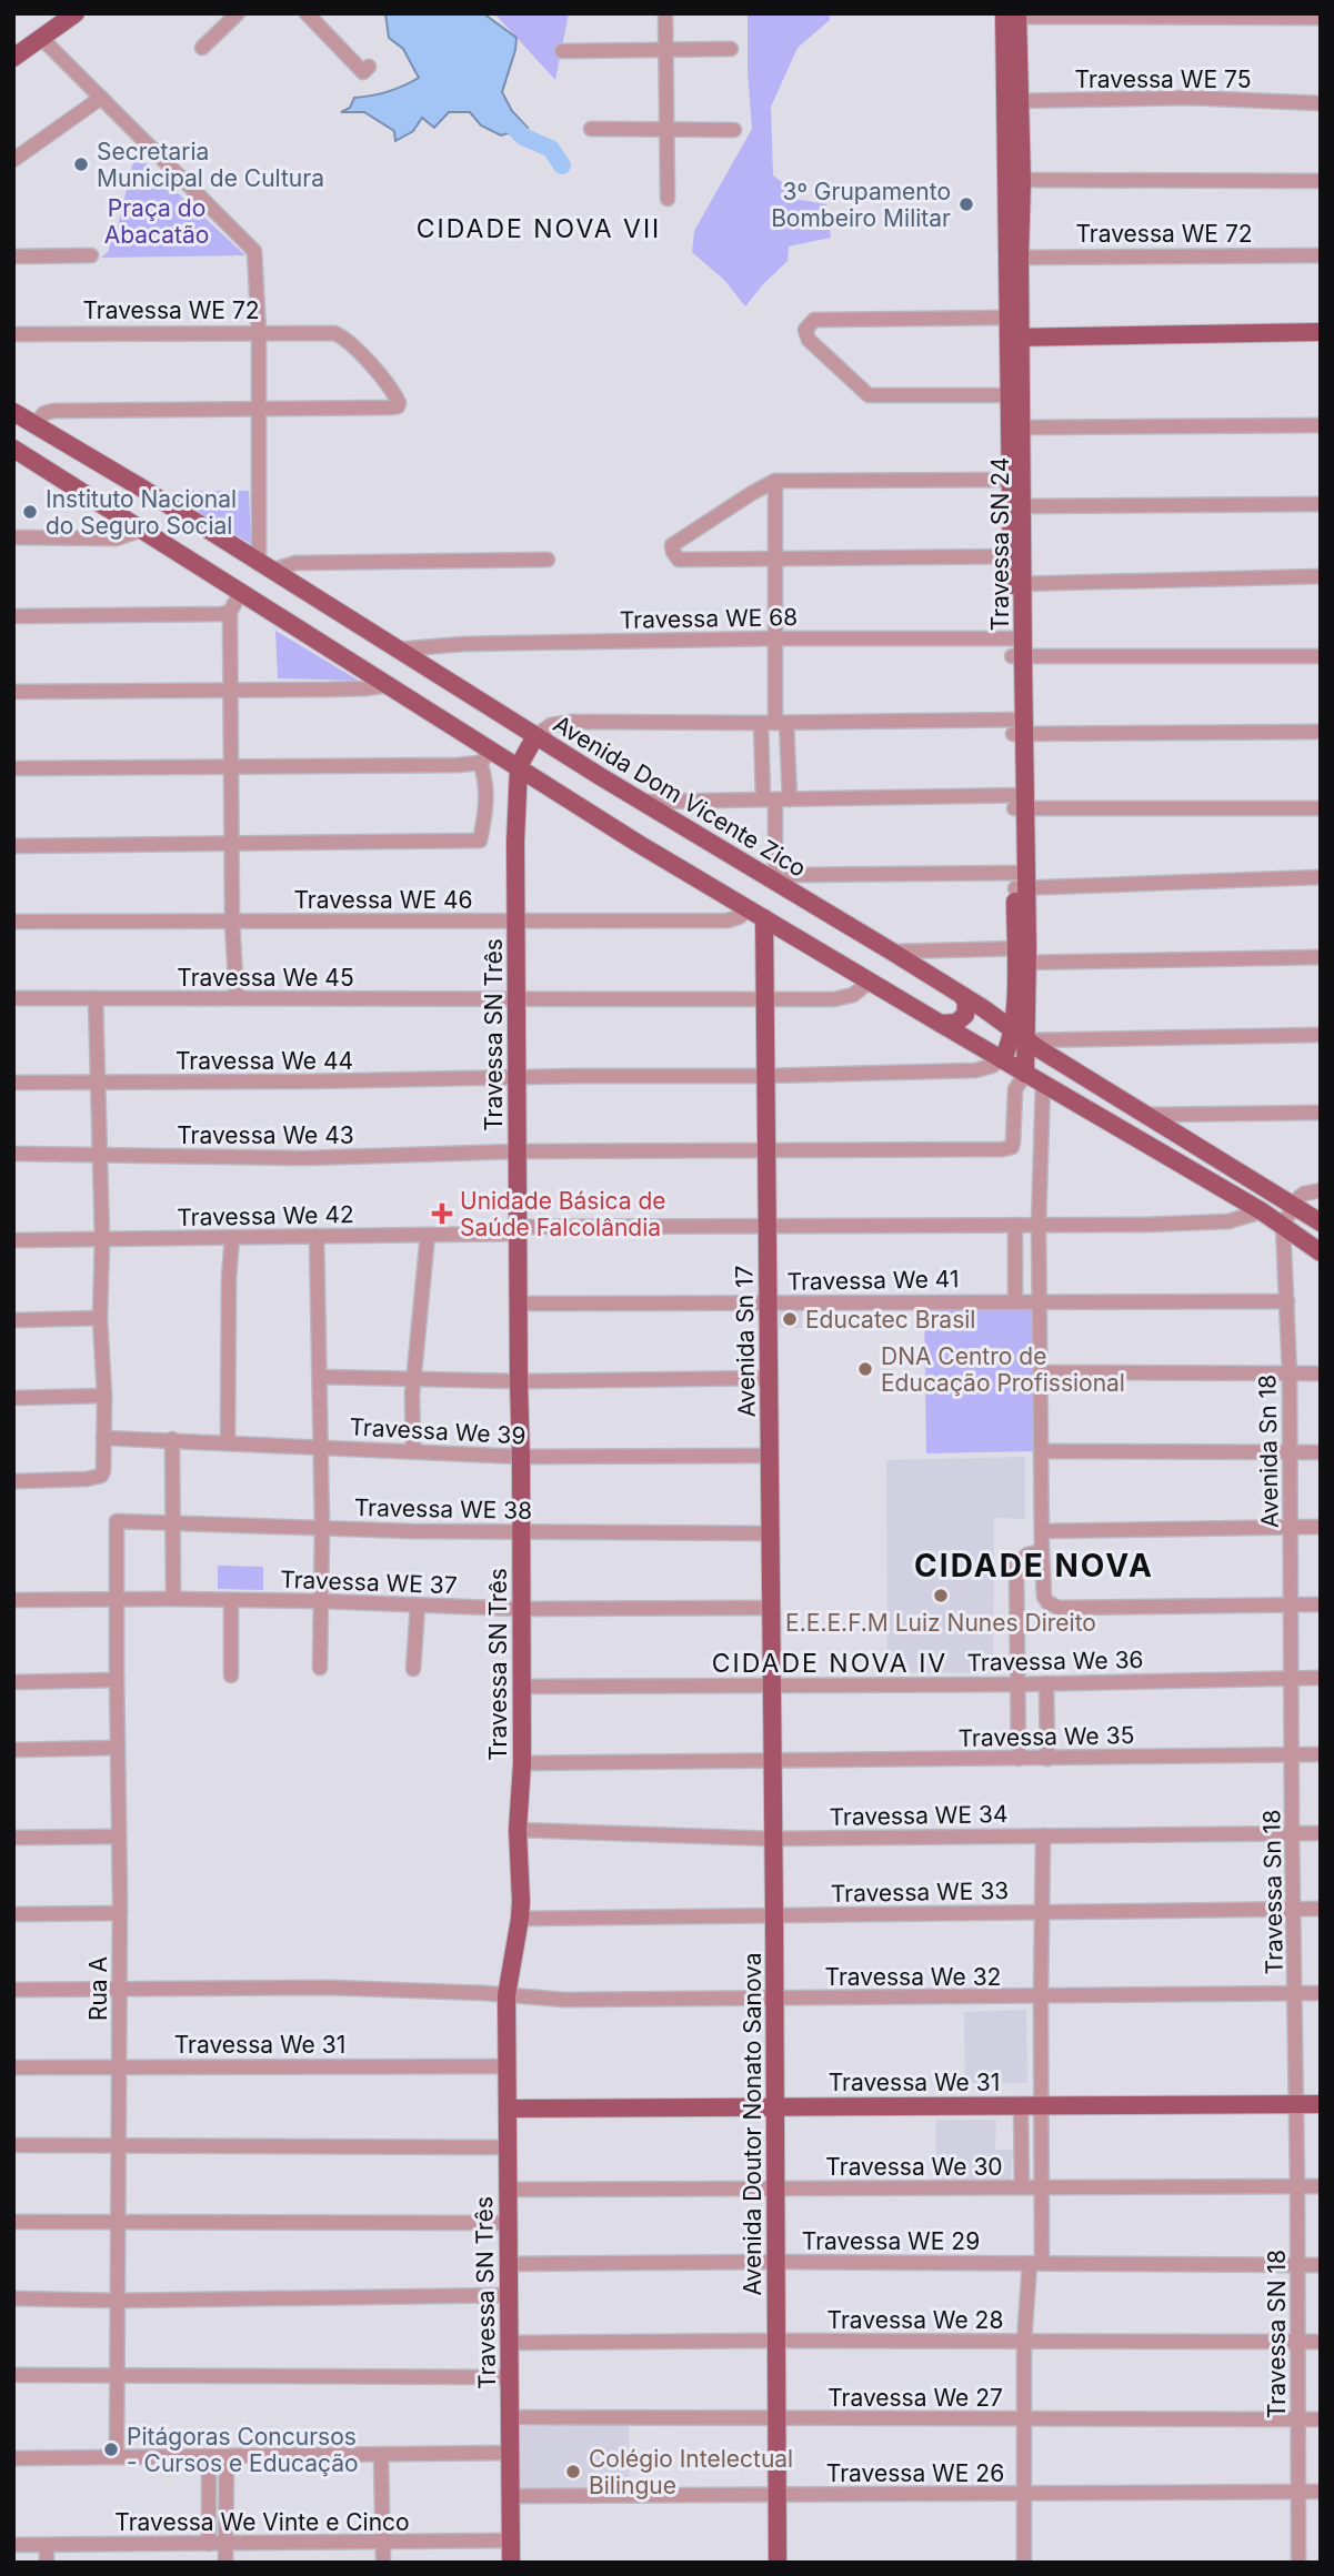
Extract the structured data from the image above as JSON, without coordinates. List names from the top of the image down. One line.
{"streets":{"main road":["Travessa SN 24","Avenida Dom Vicente Zico","Travessa SN Três","Avenida Sn 17","Travessa We 31","Avenida Doutor Nonato Sanova"],"street":["Travessa WE 75","Travessa WE 72","Travessa WE 68","Travessa WE 46","Travessa We 45","Travessa We 44","Travessa We 43","Travessa We 42","Travessa We 41","Travessa We 39","Avenida Sn 18","Travessa WE 38","Travessa WE 37","Travessa We 36","Travessa We 35","Travessa WE 34","Travessa WE 33","Travessa Sn 18","Travessa We 32","Rua A","Travessa We 30","Travessa WE 29","Travessa We 28","Travessa SN 18","Travessa We 27","Travessa WE 26","Travessa We Vinte e Cinco"]},"crossings":[["Travessa WE 75","Travessa SN 24"],["Travessa WE 72","Travessa SN 24"],["Travessa SN 24","Travessa WE 68"],["Travessa SN 24","Avenida Dom Vicente Zico"],["Travessa WE 68","Avenida Dom Vicente Zico"],["Travessa WE 46","Travessa SN Três"],["Travessa We 45","Travessa SN Três"],["Travessa SN Três","Travessa We 44"],["Travessa SN Três","Travessa We 43"],["Travessa SN Três","Travessa We 42"],["Travessa SN Três","Travessa We 41"],["Travessa SN Três","Travessa We 39"],["Travessa SN Três","Travessa WE 38"],["Travessa SN Três","Travessa WE 37"],["Travessa SN Três","Travessa WE 34"],["Travessa SN Três","Travessa WE 33"],["Travessa SN Três","Travessa We 32"],["Travessa SN Três","Travessa We 31"],["Travessa SN Três","Travessa We 30"],["Travessa SN Três","Travessa WE 29"],["Travessa SN Três","Travessa We 28"],["Travessa SN Três","Travessa We 27"],["Travessa SN Três","Travessa WE 26"],["Travessa SN Três","Travessa We Vinte e Cinco"],["Travessa We 41","Avenida Sn 17"],["Avenida Sn 17","Travessa We 39"],["Avenida Sn 17","Travessa WE 38"],["Avenida Sn 17","Travessa WE 37"],["Avenida Sn 17","Travessa We 36"],["Avenida Sn 17","Avenida Doutor Nonato Sanova"],["Avenida Sn 18","Travessa We 36"],["Avenida Sn 18","Travessa Sn 18"],["Travessa WE 38","Rua A"],["Travessa WE 37","Rua A"],["Travessa We 36","Travessa Sn 18"],["Travessa We 36","Avenida Doutor Nonato Sanova"],["Travessa We 35","Travessa Sn 18"],["Travessa We 35","Avenida Doutor Nonato Sanova"],["Travessa WE 34","Travessa Sn 18"],["Travessa WE 34","Avenida Doutor Nonato Sanova"],["Travessa WE 33","Travessa Sn 18"],["Travessa WE 33","Avenida Doutor Nonato Sanova"],["Travessa Sn 18","Travessa We 32"],["Travessa Sn 18","Travessa We 31"],["Travessa Sn 18","Travessa SN 18"],["Travessa We 32","Avenida Doutor Nonato Sanova"],["Rua A","Travessa We 31"],["Travessa We 31","Avenida Doutor Nonato Sanova"],["Travessa We 31","Travessa SN 18"],["Avenida Doutor Nonato Sanova","Travessa We 30"],["Avenida Doutor Nonato Sanova","Travessa WE 29"],["Avenida Doutor Nonato Sanova","Travessa We 28"],["Avenida Doutor Nonato Sanova","Travessa We 27"],["Avenida Doutor Nonato Sanova","Travessa WE 26"],["Travessa We 30","Travessa SN 18"],["Travessa We 28","Travessa SN 18"],["Travessa SN 18","Travessa We 27"],["Travessa SN 18","Travessa WE 26"]],"districts":["CIDADE NOVA VII","CIDADE NOVA","CIDADE NOVA IV"],"parks":["Praça do Abacatão"],"places":{"other":["Secretaria Municipal de Cultura","3º Grupamento Bombeiro Militar","Instituto Nacional do Seguro Social","Educatec Brasil","DNA Centro de Educação Profissional","E.E.E.F.M Luiz Nunes Direito","Pitágoras Concursos - Cursos e Educação","Colégio Intelectual Bilingue"],"health":["Unidade Básica de Saúde Falcolândia"]}}
